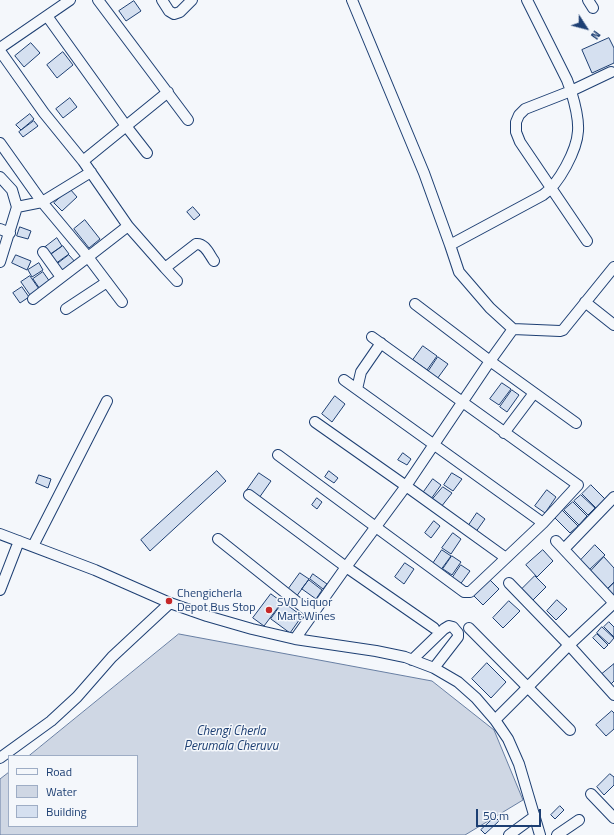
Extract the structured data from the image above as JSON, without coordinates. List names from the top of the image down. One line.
{"water":["Chengi Cherla Perumala Cheruvu"],"places":["Chengicherla Depot Bus Stop","SVD Liquor Mart Wines"],"legend":["Road","Water","Building"],"scale_bar":"50 m","north":"bottom right"}
